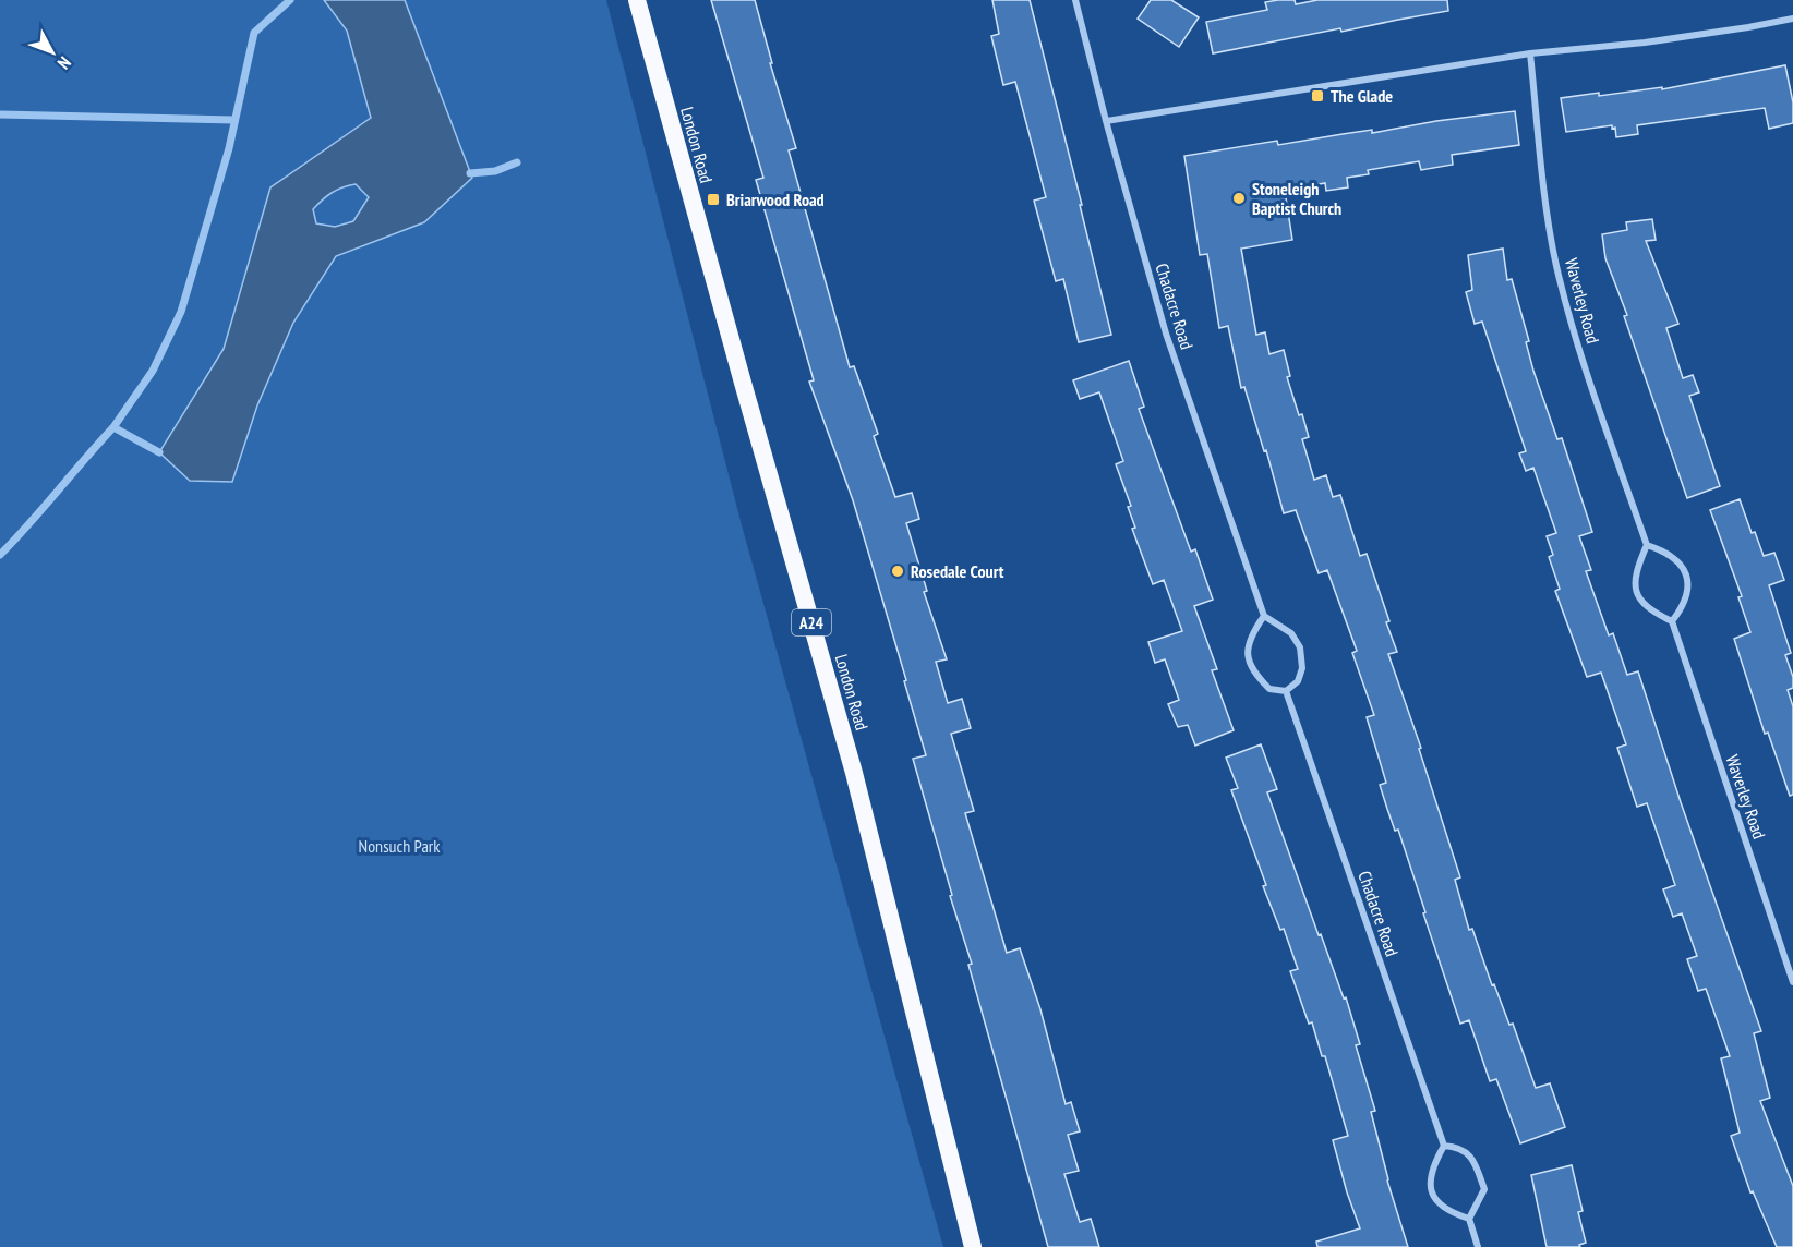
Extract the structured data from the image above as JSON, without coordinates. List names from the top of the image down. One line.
{"streets":{"highway":["London Road","A24"],"street":["Waverley Road","Chadacre Road"]},"parks":["Nonsuch Park"],"places":{"transit":["The Glade","Briarwood Road"],"other":["Stoneleigh Baptist Church","Rosedale Court"]},"north":"bottom right"}
